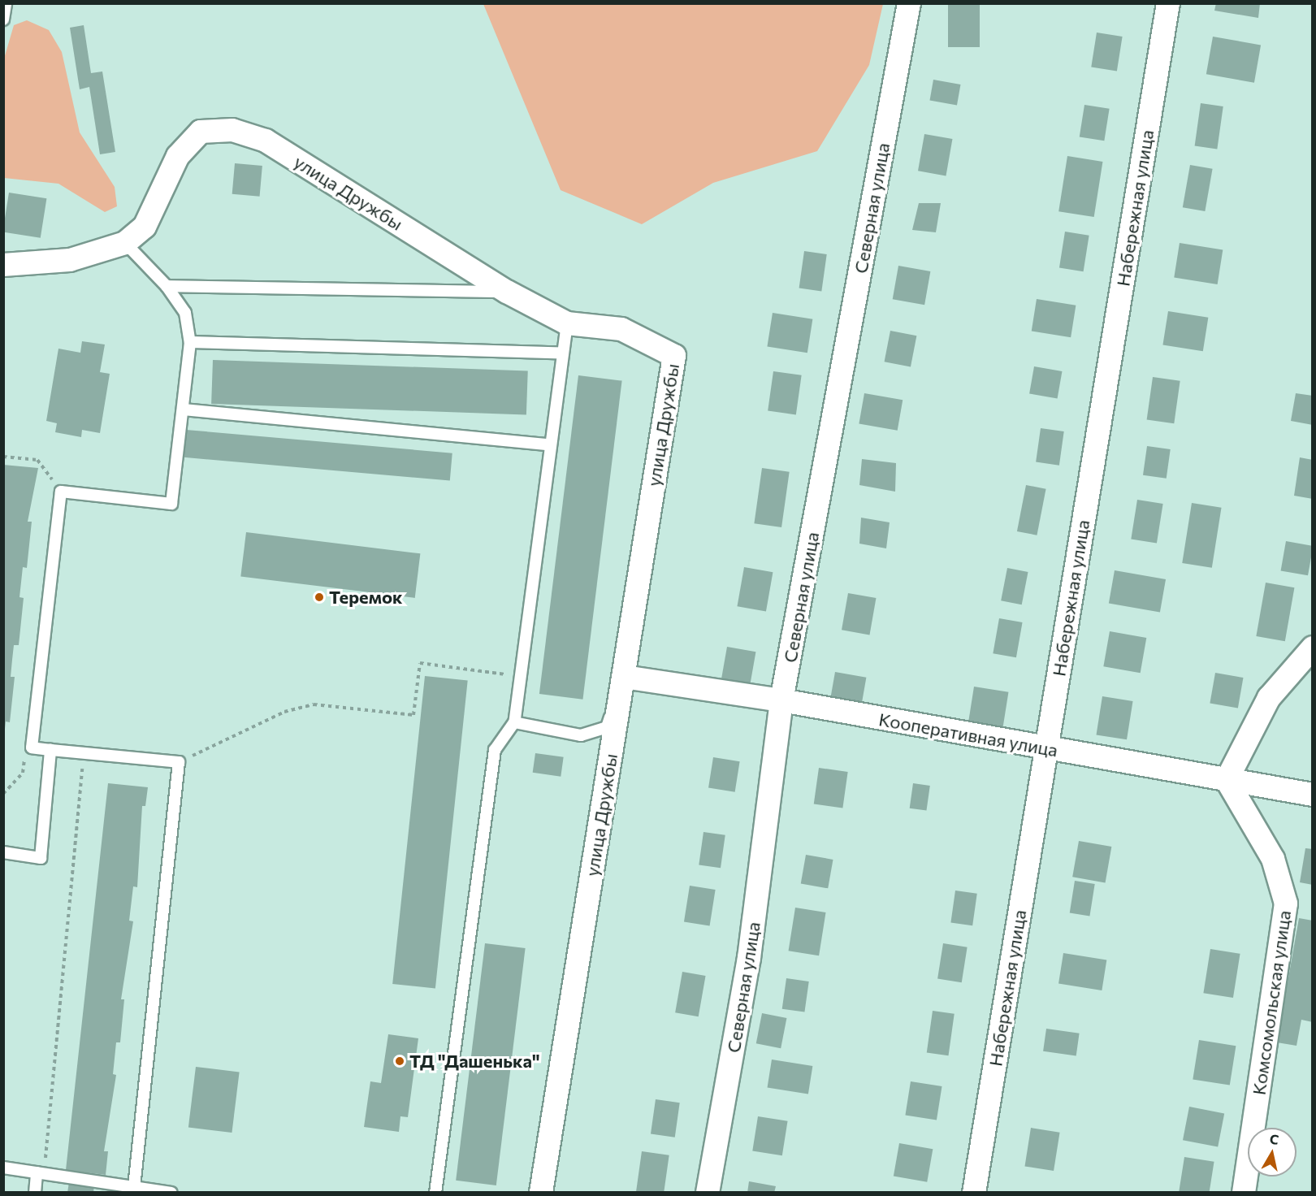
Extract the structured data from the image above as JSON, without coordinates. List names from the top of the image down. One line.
{"streets":{"street":["улица Дружбы","Северная улица","Набережная улица","Кооперативная улица","Комсомольская улица"]},"crossings":[["улица Дружбы","Кооперативная улица"],["Северная улица","Кооперативная улица"],["Набережная улица","Кооперативная улица"],["Кооперативная улица","Комсомольская улица"]],"places":["Теремок","ТД \"Дашенька\""],"north":"top"}
